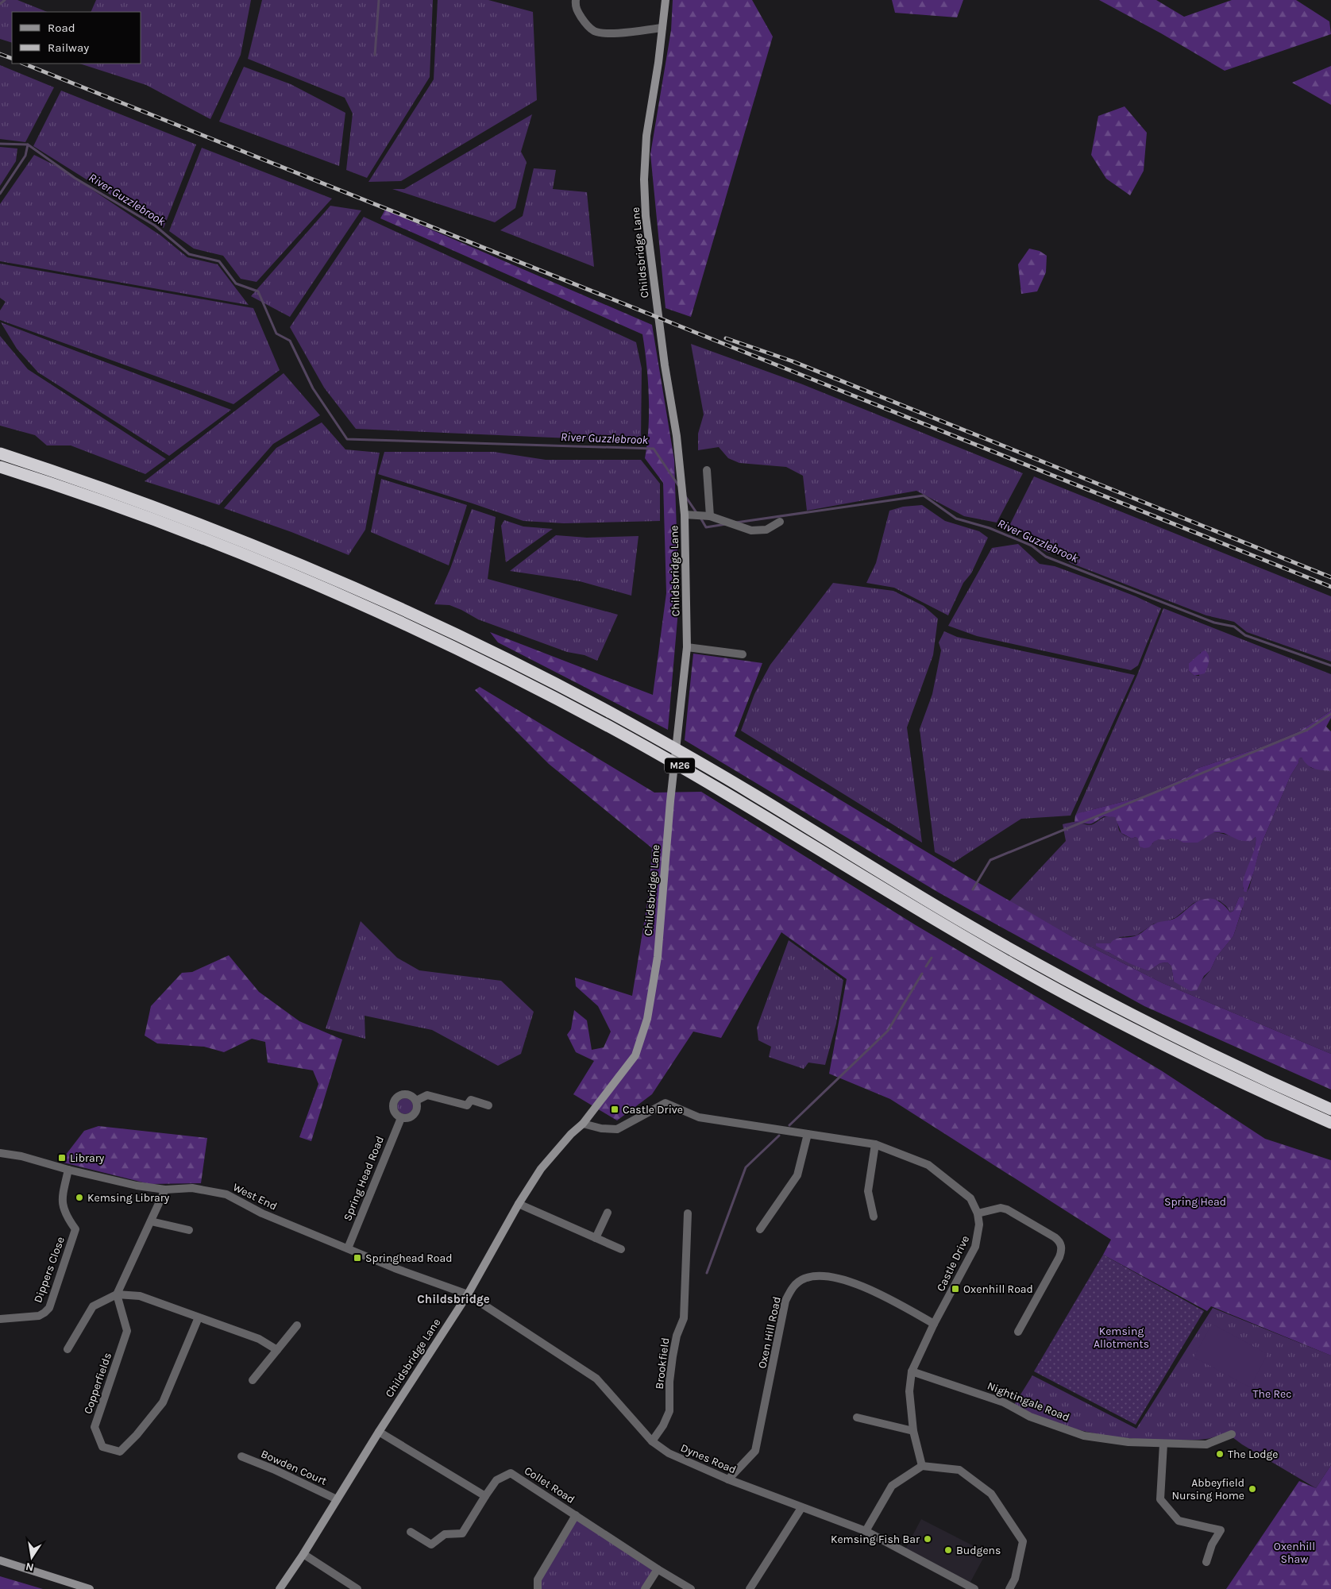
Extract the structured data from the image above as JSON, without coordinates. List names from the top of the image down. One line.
{"streets":{"highway":["M26"],"street":["Childsbridge Lane","Spring Head Road","West End","Castle Drive","Dippers Close","Oxen Hill Road","Brookfield","Copperfields","Nightingale Road","Dynes Road","Bowden Court","Collet Road"]},"crossings":[["Childsbridge Lane","West End"],["Childsbridge Lane","Castle Drive"],["Childsbridge Lane","Dynes Road"],["Childsbridge Lane","Bowden Court"],["Spring Head Road","West End"],["West End","Dippers Close"],["West End","Dynes Road"],["Castle Drive","Oxen Hill Road"],["Castle Drive","Nightingale Road"],["Oxen Hill Road","Dynes Road"],["Brookfield","Dynes Road"]],"districts":["Childsbridge"],"water":["River Guzzlebrook"],"parks":["Spring Head","Kemsing Allotments","The Rec","Oxenhill Shaw"],"places":{"transit":["Castle Drive","Library","Springhead Road","Oxenhill Road"],"other":["Kemsing Library","The Lodge","Abbeyfield Nursing Home","Kemsing Fish Bar","Budgens"]},"legend":["Road","Railway"],"north":"bottom"}
